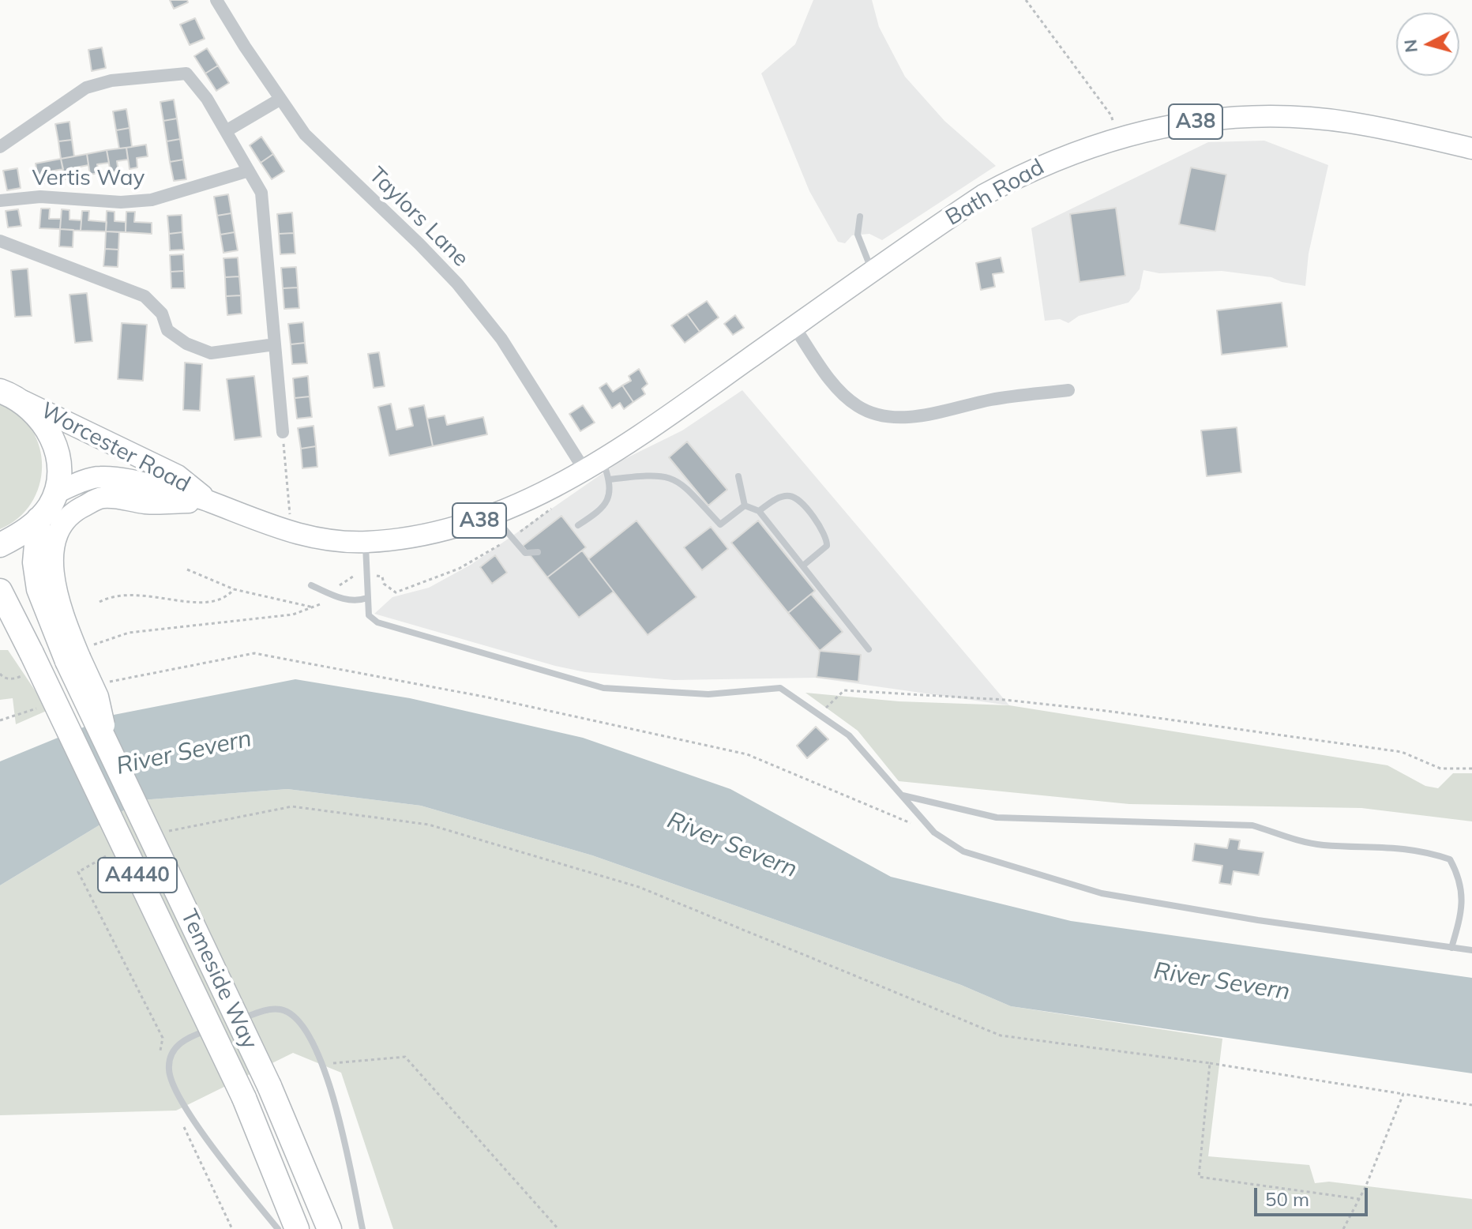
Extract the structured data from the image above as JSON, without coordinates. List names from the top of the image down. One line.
{"streets":{"highway":["A4440","Temeside Way"],"main road":["A38","Bath Road","Worcester Road"],"street":["Vertis Way","Taylors Lane"]},"crossings":[["Bath Road","Taylors Lane"],["Bath Road","Worcester Road"],["Taylors Lane","Worcester Road"]],"water":["River Severn"],"scale_bar":"50 m","north":"left"}
